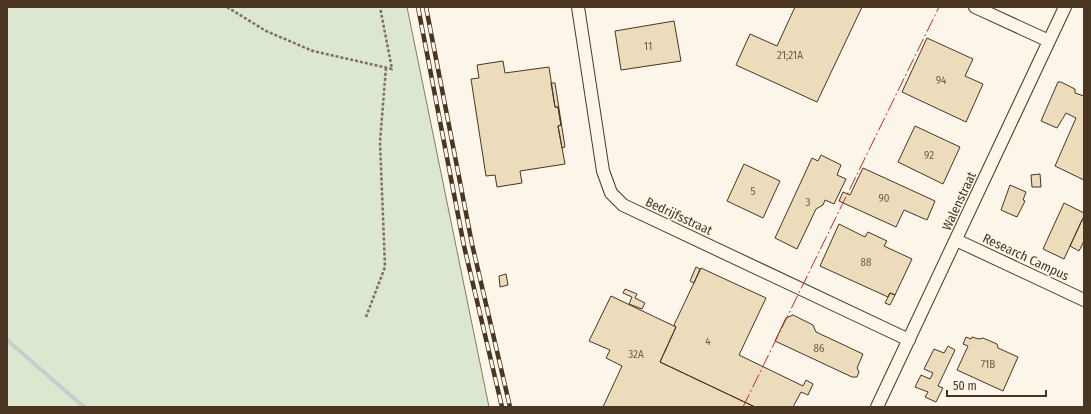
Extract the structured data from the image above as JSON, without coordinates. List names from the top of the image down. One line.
{"streets":{"street":["Walenstraat","Bedrijfsstraat","Research Campus"]},"crossings":[["Walenstraat","Bedrijfsstraat"],["Walenstraat","Research Campus"]],"house_numbers":["11","21;21A","94","92","5","90","3","88","4","86","32A","71B"],"scale_bar":"50 m"}
